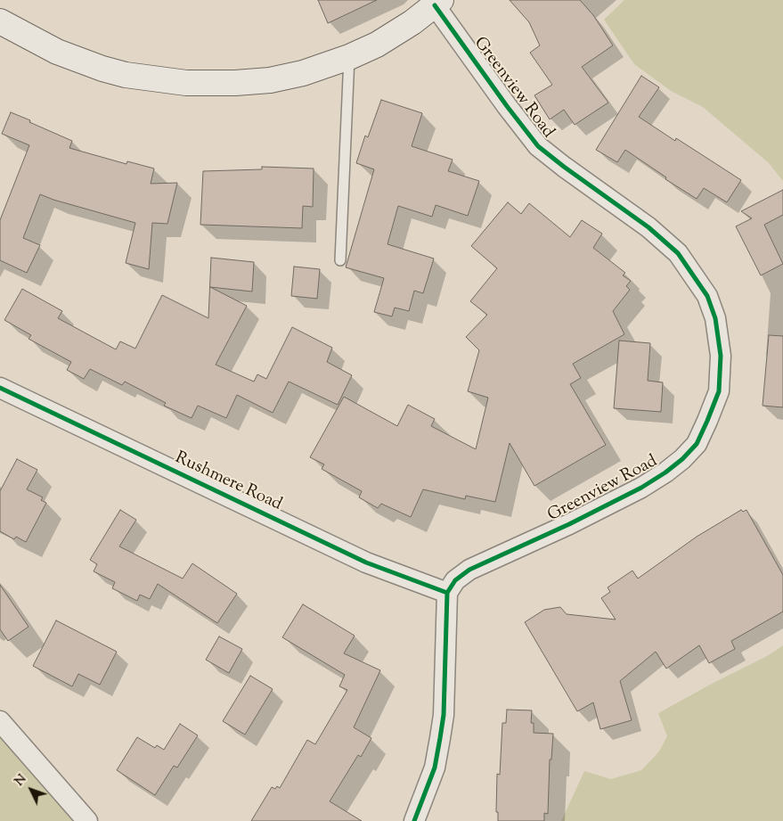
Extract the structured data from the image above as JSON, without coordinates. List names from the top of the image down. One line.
{"streets":{"street":["Greenview Road","Rushmere Road"]},"crossings":[["Greenview Road","Rushmere Road"]],"north":"top left"}
